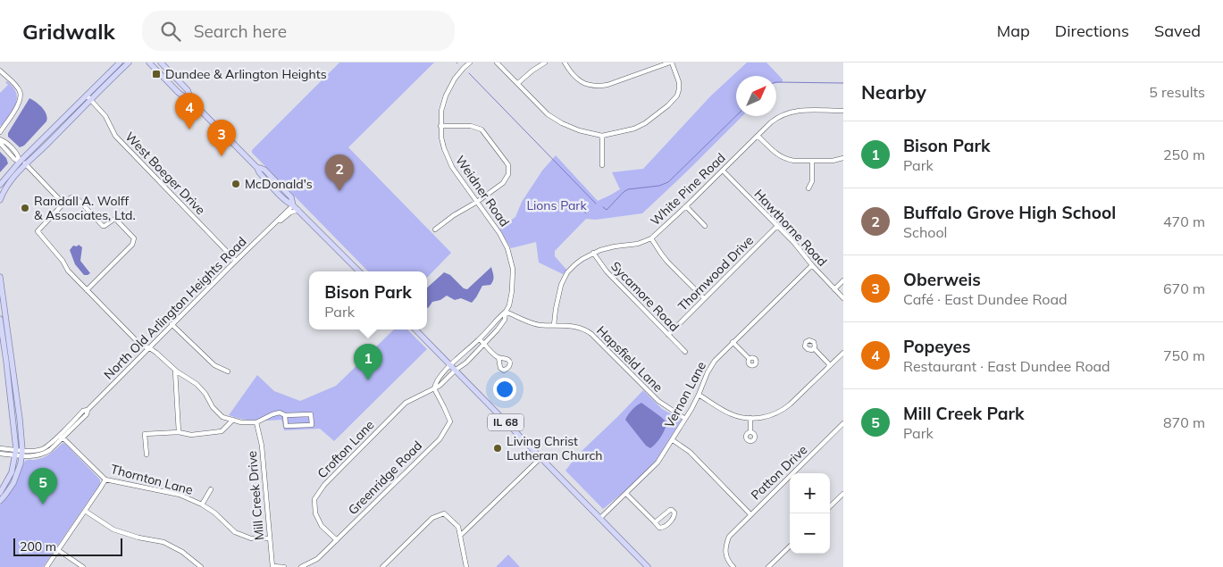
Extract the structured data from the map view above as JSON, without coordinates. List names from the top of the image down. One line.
{"streets":{"main road":["IL 68"],"street":["West Boeger Drive","White Pine Road","Weidner Road","Hawthorne Road","Thornwood Drive","Sycamore Road","North Old Arlington Heights Road","Hapsfield Lane","Vernon Lane","Crofton Lane","Patton Drive","Greenridge Road","Thornton Lane","Mill Creek Drive"]},"crossings":[["West Boeger Drive","North Old Arlington Heights Road"],["White Pine Road","Hawthorne Road"],["White Pine Road","Sycamore Road"],["White Pine Road","Hapsfield Lane"],["Weidner Road","Hapsfield Lane"],["Weidner Road","IL 68"],["Weidner Road","Crofton Lane"],["Hawthorne Road","Thornwood Drive"],["Hawthorne Road","Vernon Lane"],["Thornwood Drive","Sycamore Road"],["North Old Arlington Heights Road","Thornton Lane"],["Hapsfield Lane","Vernon Lane"],["Vernon Lane","IL 68"],["IL 68","Crofton Lane"],["Crofton Lane","Greenridge Road"],["Thornton Lane","Mill Creek Drive"]],"parks":["Lions Park"],"places":{"transit":["Dundee & Arlington Heights"],"other":["McDonald's","Randall A. Wolff & Associates, Ltd.","Living Christ Lutheran Church"]},"scale_bar":"200 m","north":"top right","page":{"header":"Gridwalk","search":"Search here","nav":["Map","Directions","Saved"],"heading":["Nearby","5 results"],"pins":["4","3","2","1","5"],"list":[{"mark":"1","name":"Bison Park","note":"Park","value":"250 m"},{"mark":"2","name":"Buffalo Grove High School","note":"School","value":"470 m"},{"mark":"3","name":"Oberweis","note":"Café · East Dundee Road","value":"670 m"},{"mark":"4","name":"Popeyes","note":"Restaurant · East Dundee Road","value":"750 m"},{"mark":"5","name":"Mill Creek Park","note":"Park","value":"870 m"}],"popup":["Bison Park","Park"],"map_buttons":["+","−"],"scale":"200 m"}}
